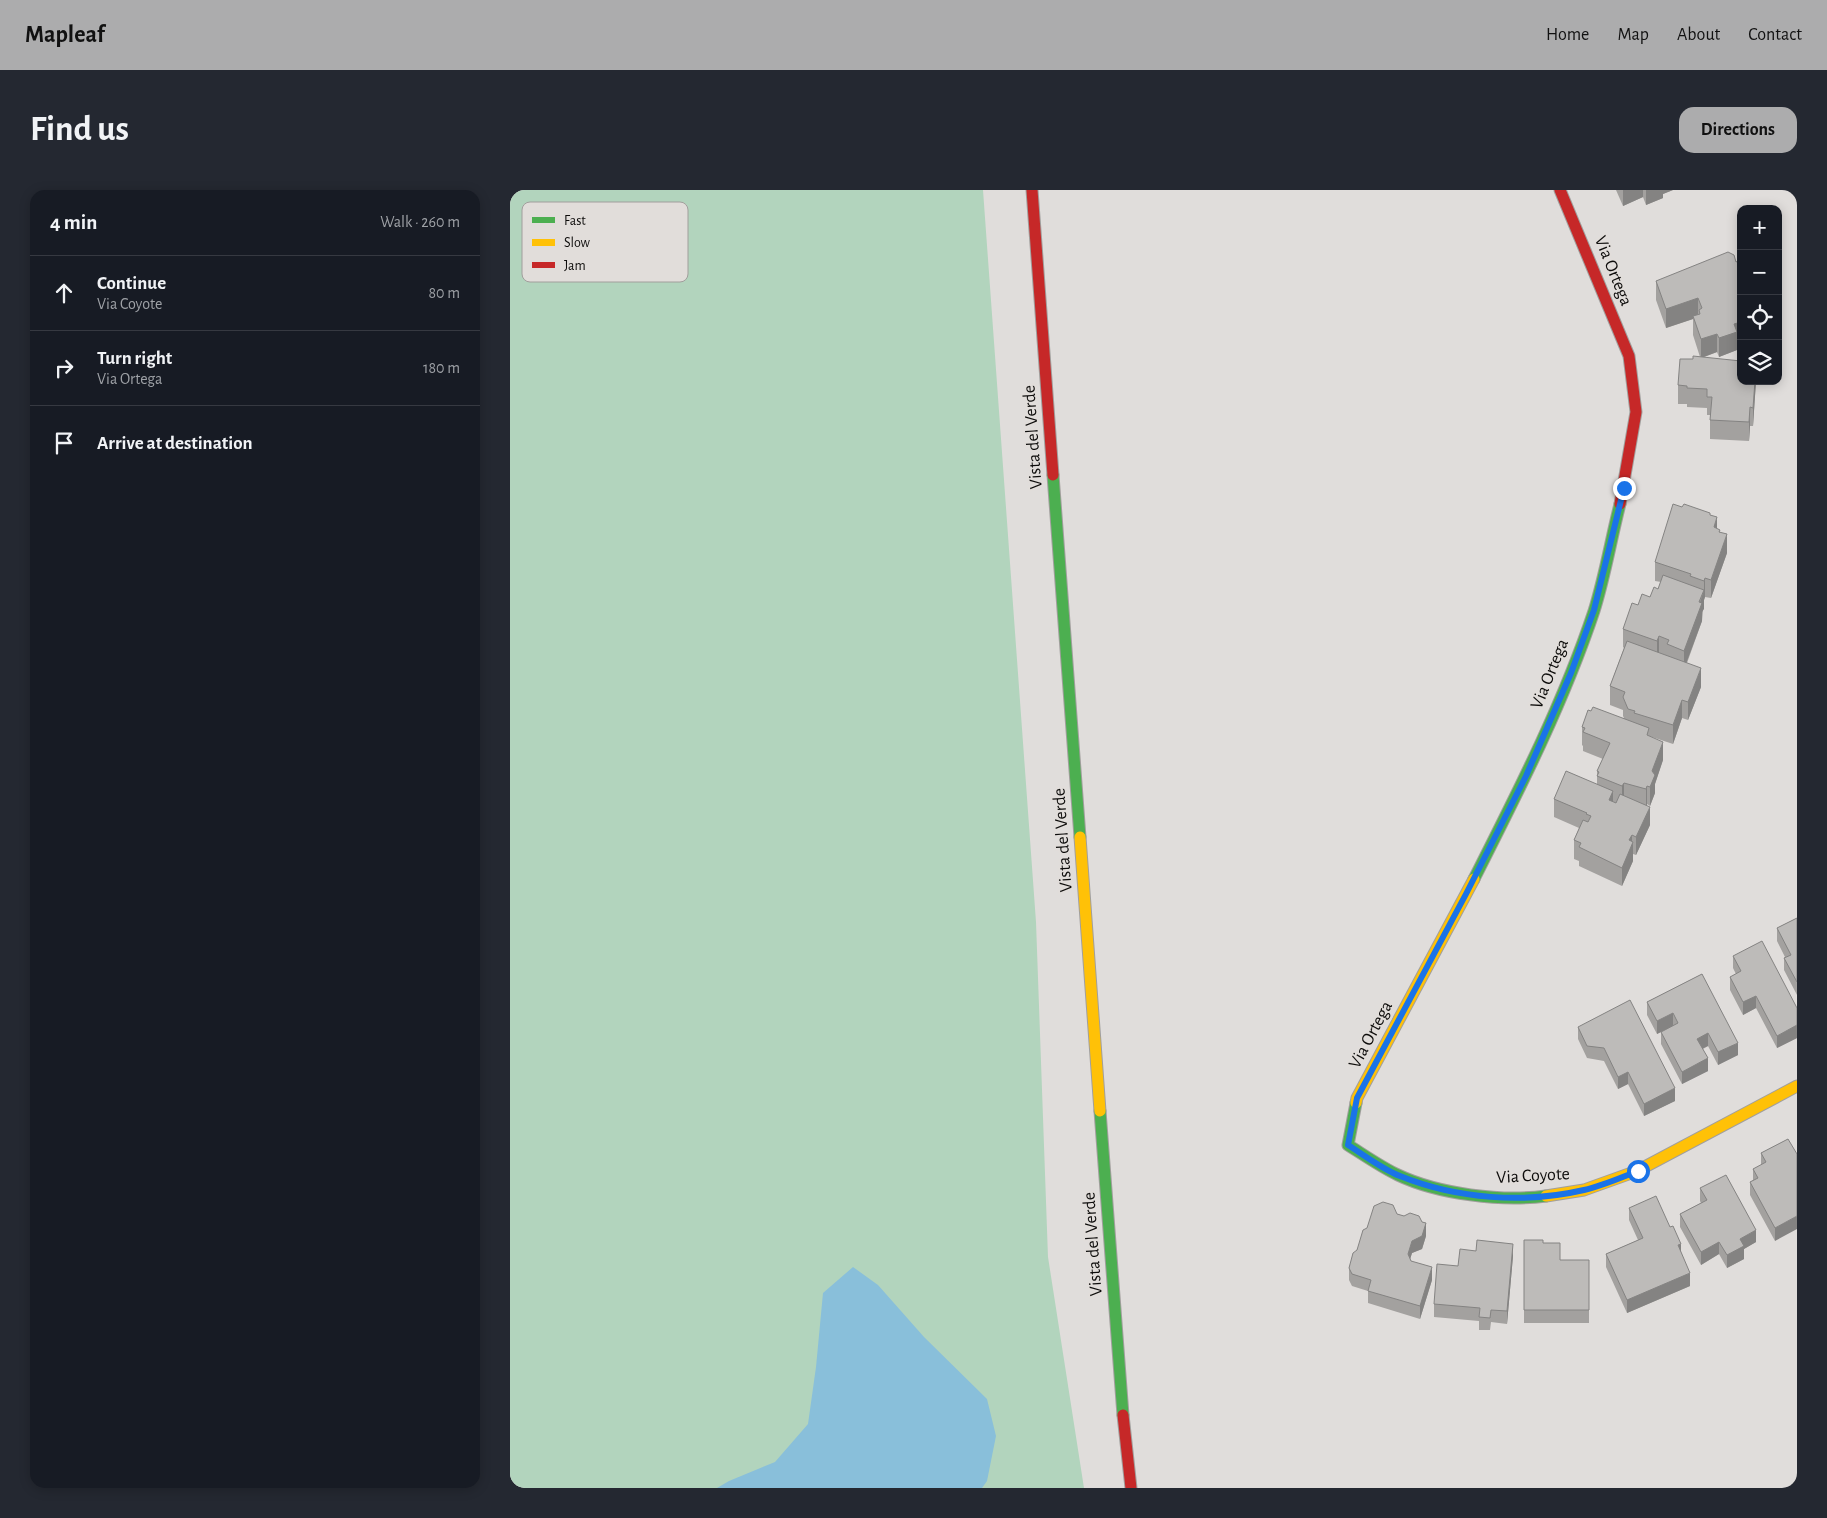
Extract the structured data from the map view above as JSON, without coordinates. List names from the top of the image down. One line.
{"streets":{"street":["Via Ortega","Vista del Verde","Via Coyote"]},"crossings":[["Via Ortega","Via Coyote"]],"legend":["Fast","Slow","Jam"],"page":{"header":"Mapleaf","nav":["Home","Map","About","Contact"],"buttons":"Directions","title":"Find us","heading":["4 min","Walk · 260 m"],"map_buttons":["+","−"],"list":[["Continue","Via Coyote","80 m"],["Turn right","Via Ortega","180 m"],"Arrive at destination"]}}
